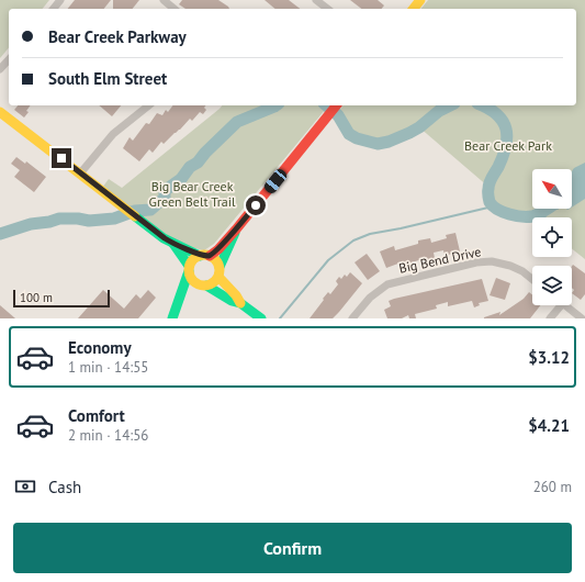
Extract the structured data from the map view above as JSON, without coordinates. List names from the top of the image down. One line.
{"streets":{"street":["Big Bend Drive"]},"parks":["Bear Creek Park","Big Bear Creek Green Belt Trail"],"scale_bar":"100 m","north":"top left","page":{"banner":["Bear Creek Parkway","South Elm Street"],"scale":"100 m","list":[{"name":"Economy","note":"1 min · 14:55","value":"$3.12"},{"name":"Comfort","note":"2 min · 14:56","value":"$4.21"}],"pay":["Cash","260 m"],"buttons":"Confirm"}}
